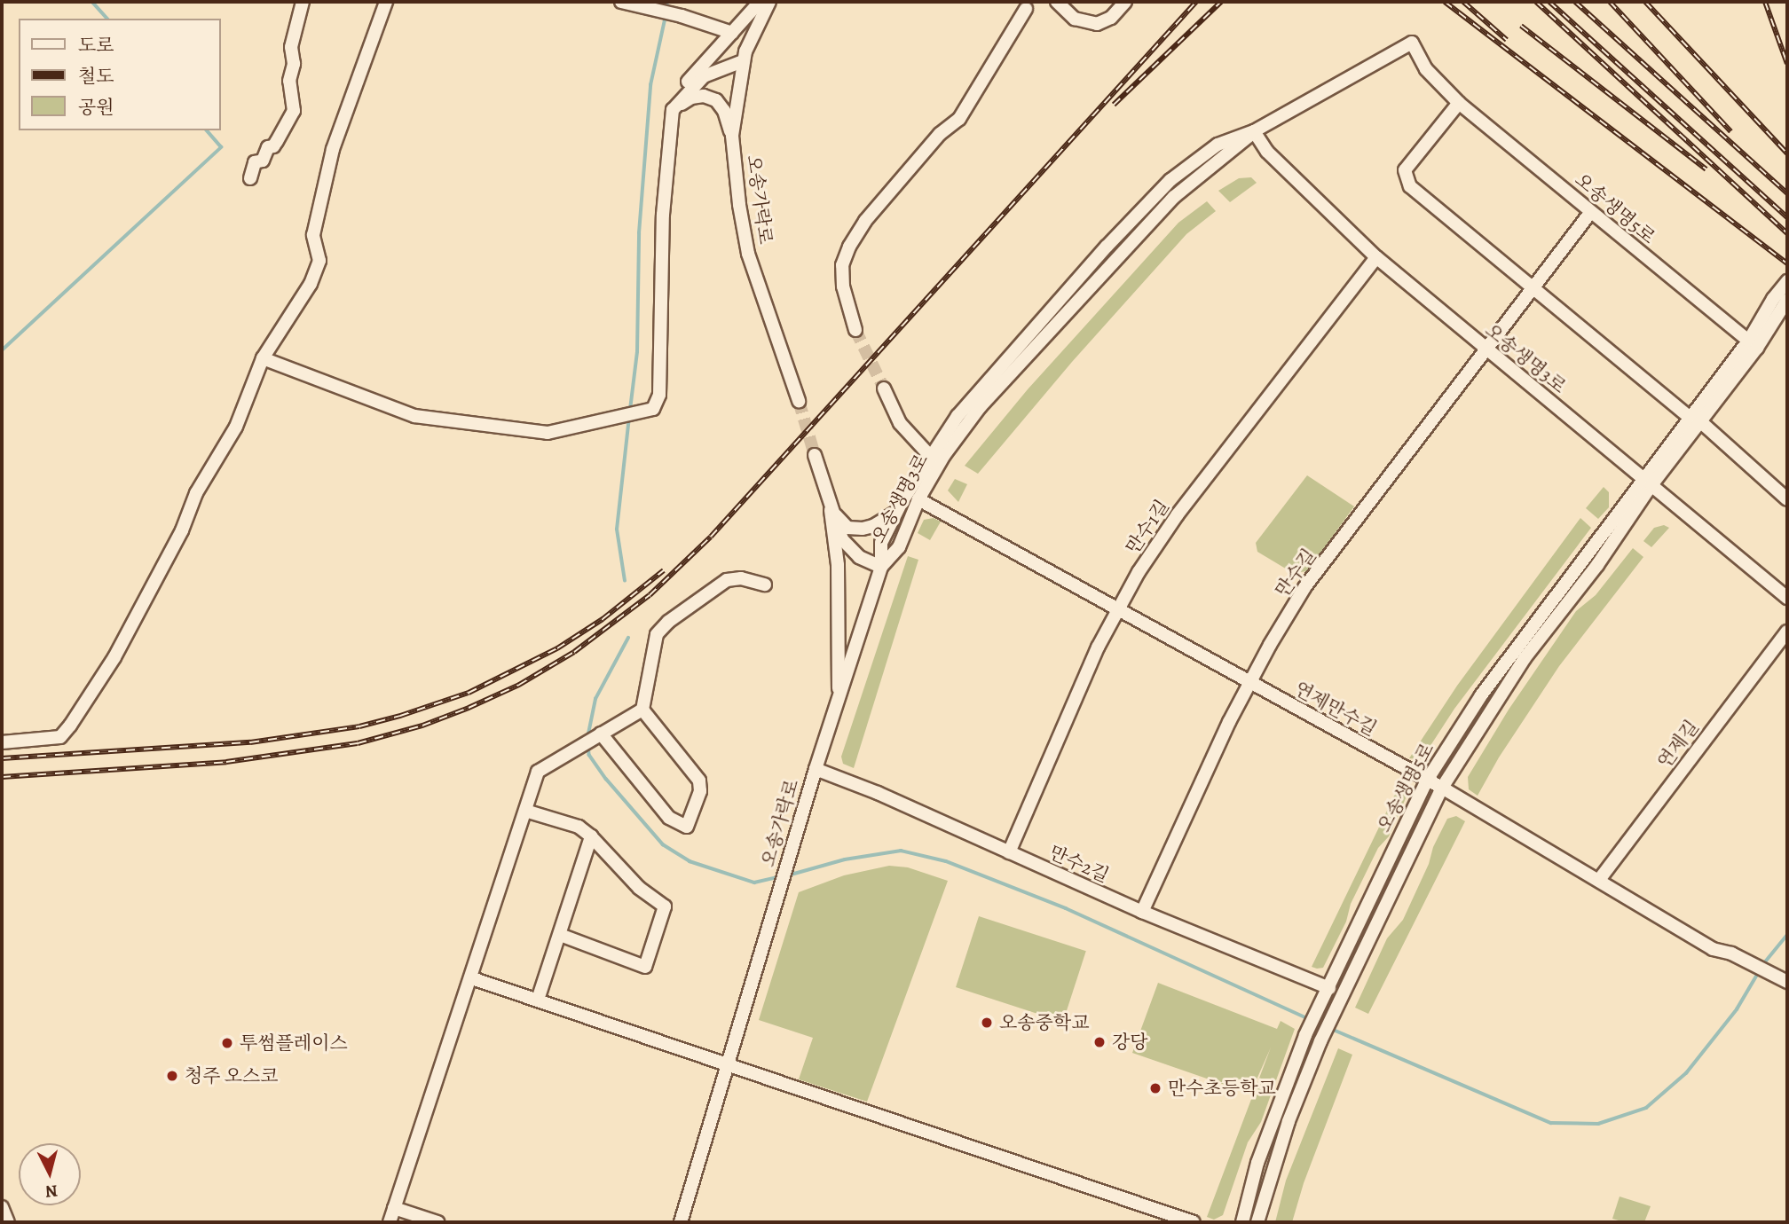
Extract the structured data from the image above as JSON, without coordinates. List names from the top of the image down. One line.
{"streets":{"street":["오송가락로","오송생명5로","오송생명3로","만수1길","만수길","연제만수길","연제길","만수2길"]},"crossings":[["오송가락로","오송생명3로"],["오송가락로","만수2길"],["오송생명5로","오송생명3로"],["오송생명5로","만수길"],["오송생명5로","연제만수길"],["오송생명5로","만수2길"],["오송생명3로","만수1길"],["오송생명3로","만수길"],["오송생명3로","연제만수길"],["만수1길","연제만수길"],["만수1길","만수2길"],["만수길","연제만수길"],["만수길","만수2길"],["연제만수길","연제길"]],"places":["오송중학교","강당","투썸플레이스","청주 오스코","만수초등학교"],"legend":["도로","철도","공원"],"north":"bottom"}
